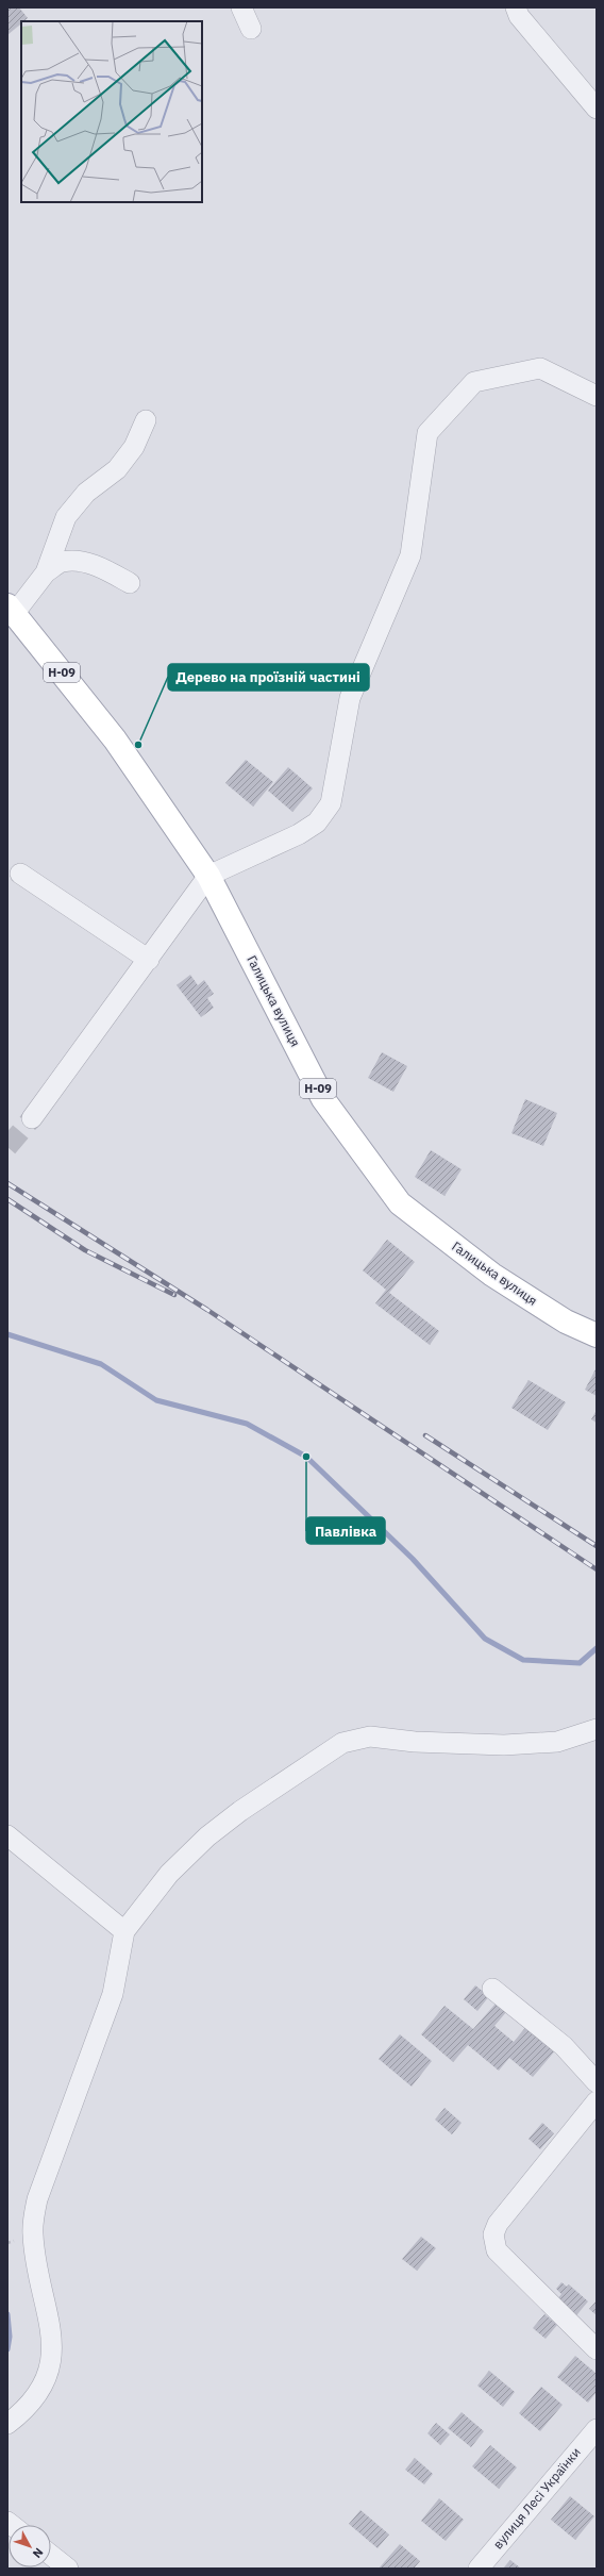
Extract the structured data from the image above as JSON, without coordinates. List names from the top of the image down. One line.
{"streets":{"main road":["Н-09","Галицька вулиця"],"street":["вулиця Лесі Українки"]},"places":["Дерево на проїзній частині","Павлівка"],"north":"bottom right"}
